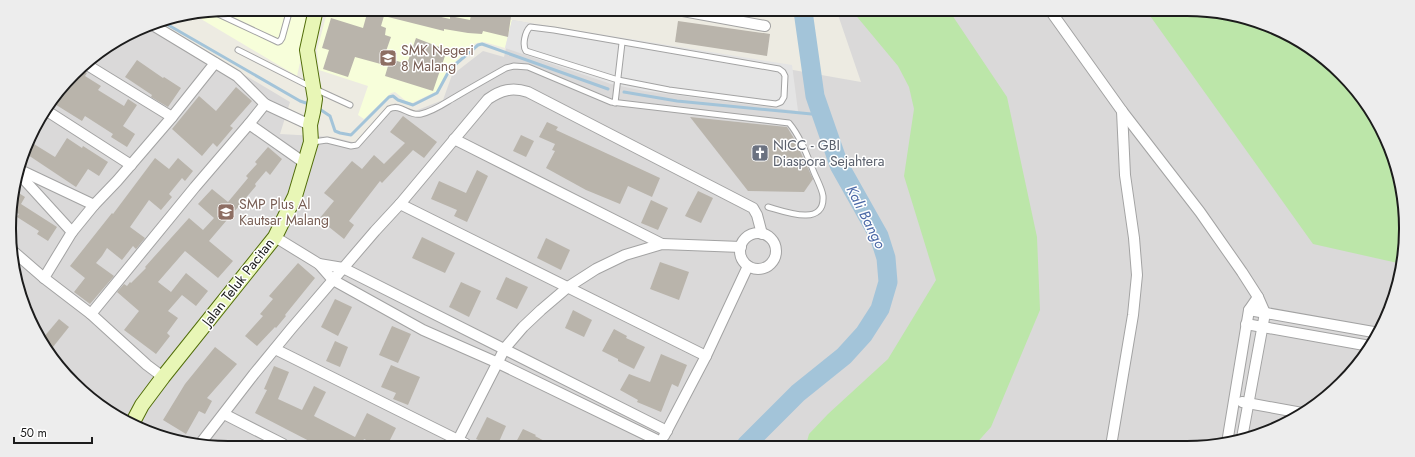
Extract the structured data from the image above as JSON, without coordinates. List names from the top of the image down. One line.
{"streets":{"street":["Jalan Teluk Pacitan"]},"water":["Kali Bango"],"places":{"school or university":["SMK Negeri 8 Malang","SMP Plus Al Kautsar Malang"],"church":["NICC - GBI Diaspora Sejahtera"]},"scale_bar":"50 m"}
